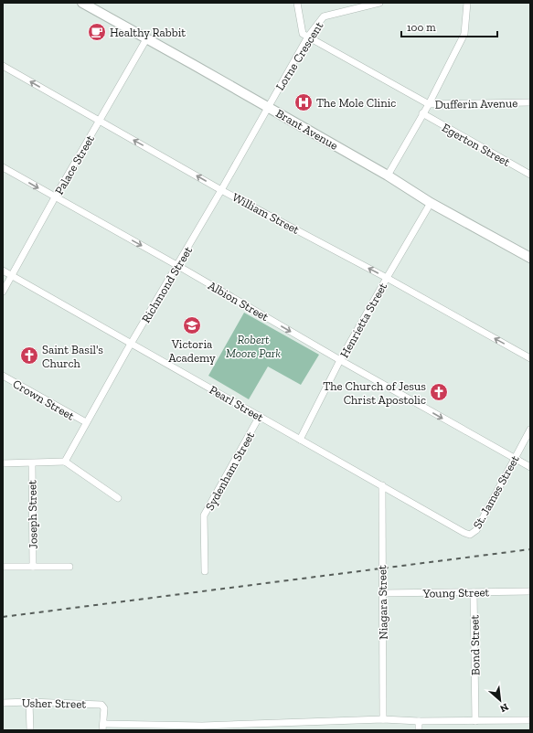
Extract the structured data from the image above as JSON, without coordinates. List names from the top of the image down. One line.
{"streets":{"main road":["Brant Avenue"],"street":["Lorne Crescent","Dufferin Avenue","Egerton Street","Palace Street","William Street","Richmond Street","Albion Street","Henrietta Street","Crown Street","Pearl Street","Sydenham Street","St. James Street","Joseph Street","Young Street","Niagara Street","Bond Street","Usher Street"]},"crossings":[["Lorne Crescent","Dufferin Avenue"],["Lorne Crescent","Brant Avenue"],["Lorne Crescent","Richmond Street"],["Brant Avenue","Palace Street"],["Brant Avenue","Richmond Street"],["Brant Avenue","Henrietta Street"],["Palace Street","William Street"],["Palace Street","Albion Street"],["Palace Street","Pearl Street"],["William Street","Richmond Street"],["William Street","Henrietta Street"],["Richmond Street","Albion Street"],["Richmond Street","Crown Street"],["Richmond Street","Pearl Street"],["Albion Street","Henrietta Street"],["Albion Street","St. James Street"],["Henrietta Street","Pearl Street"],["Pearl Street","Sydenham Street"],["Pearl Street","St. James Street"],["Pearl Street","Niagara Street"],["Young Street","Niagara Street"],["Young Street","Bond Street"]],"one_way":["William Street","Albion Street"],"parks":["Robert Moore Park"],"places":{"cafe":["Healthy Rabbit"],"hospital":["The Mole Clinic"],"school or university":["Victoria Academy"],"church":["Saint Basil's Church","The Church of Jesus Christ Apostolic"]},"scale_bar":"100 m","north":"bottom right"}
